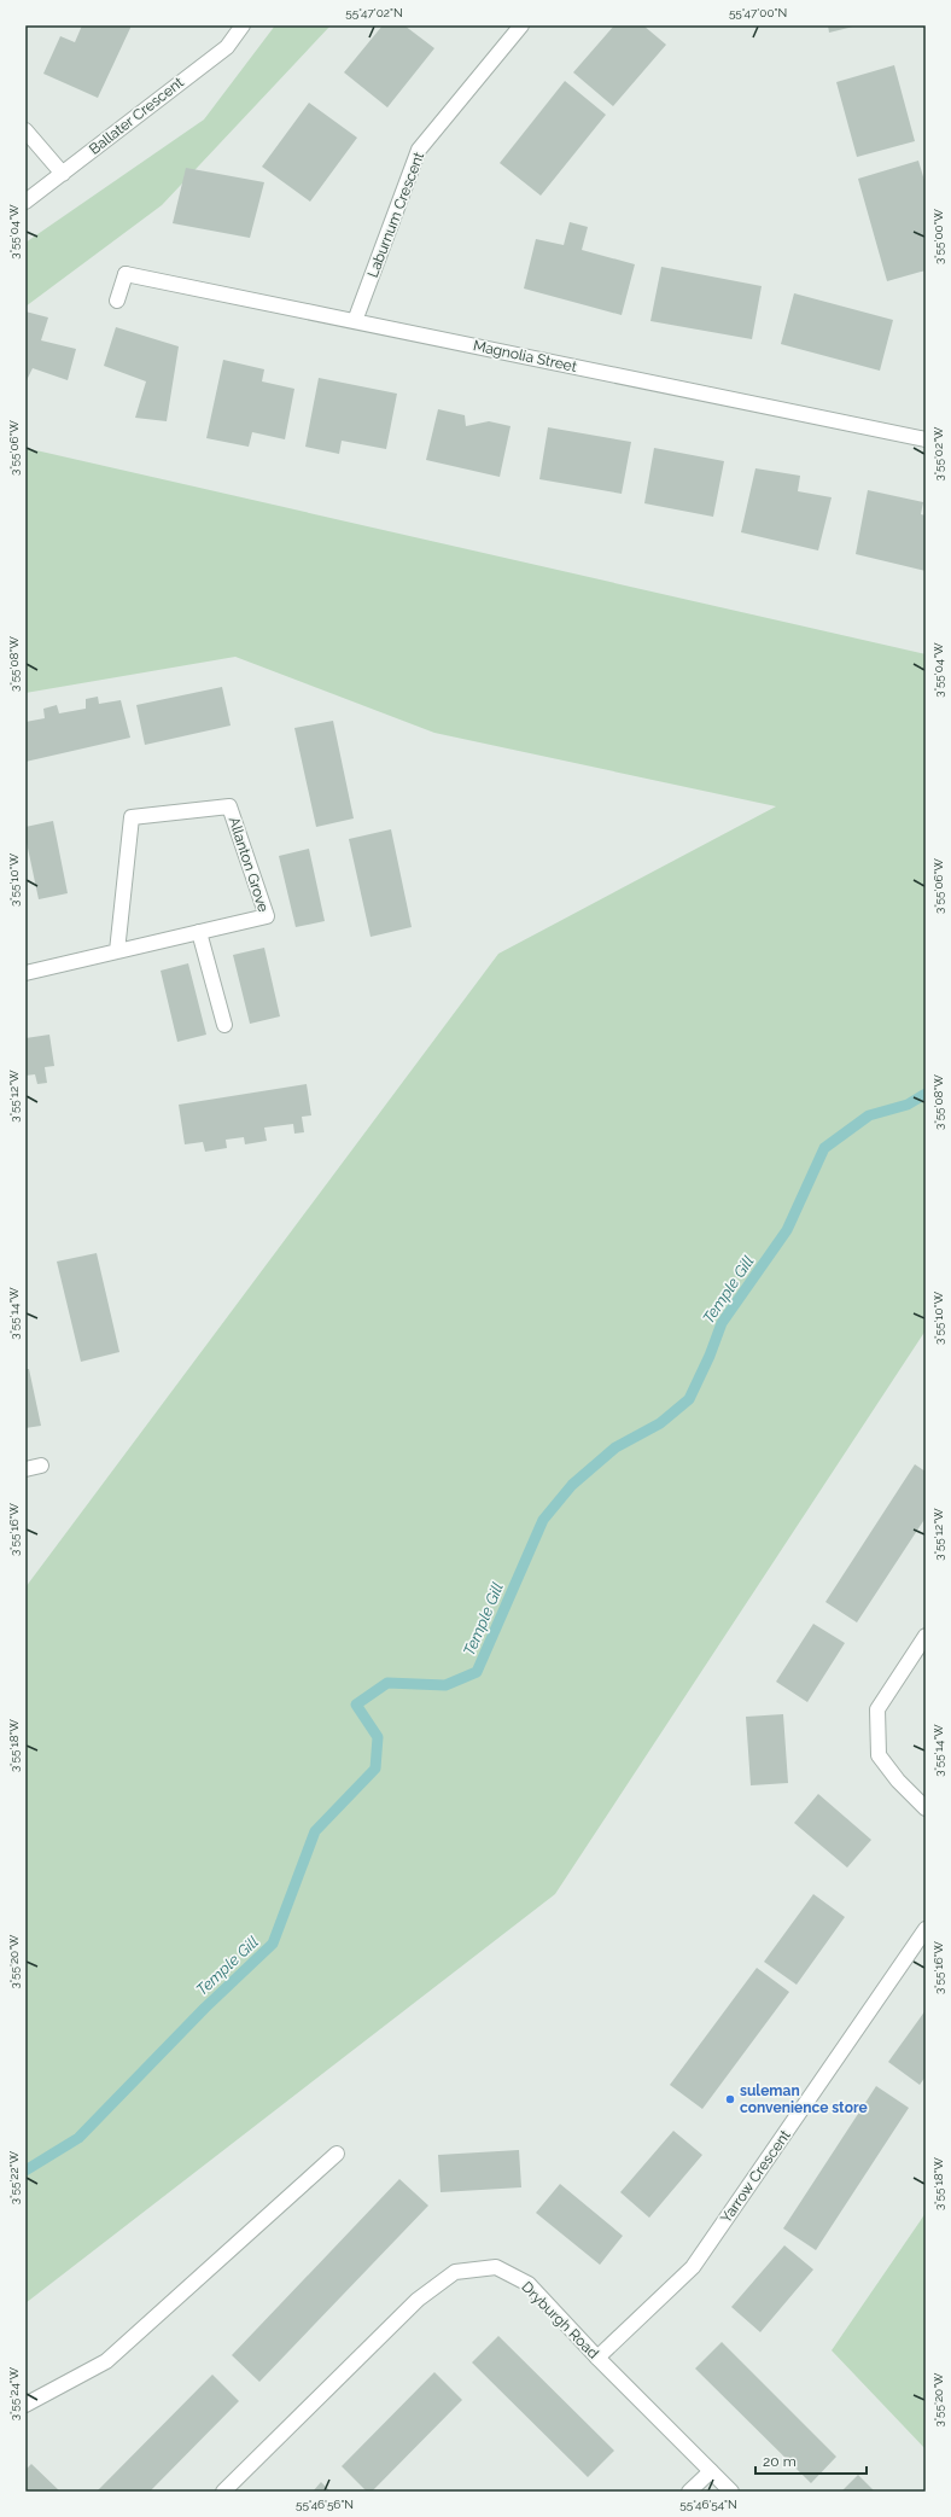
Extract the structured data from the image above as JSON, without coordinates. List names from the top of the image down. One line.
{"streets":{"street":["Ballater Crescent","Laburnum Crescent","Magnolia Street","Allanton Grove","Yarrow Crescent","Dryburgh Road"]},"crossings":[["Laburnum Crescent","Magnolia Street"],["Yarrow Crescent","Dryburgh Road"]],"water":["Temple Gill"],"places":["suleman convenience store"],"scale_bar":"20 m","coordinates":["55°47'02\"N","55°47'00\"N","3°55'04\"W","3°55'00\"W","3°55'06\"W","3°55'02\"W","3°55'08\"W","3°55'10\"W","3°55'12\"W","3°55'14\"W","3°55'16\"W","3°55'18\"W","3°55'20\"W","3°55'22\"W","3°55'24\"W","55°46'56\"N","55°46'54\"N"]}
